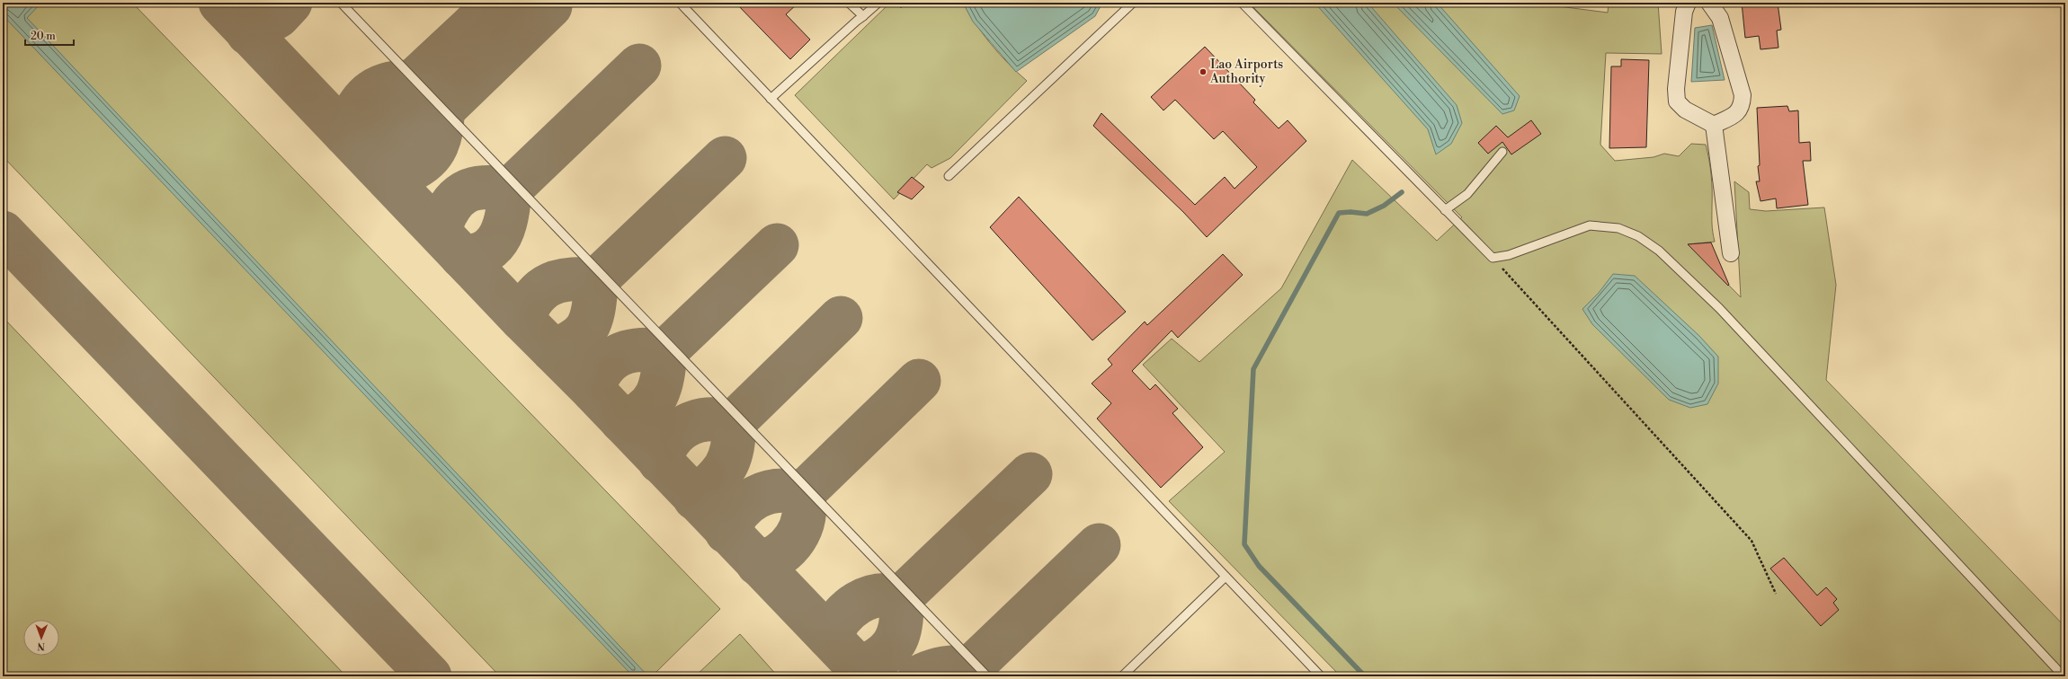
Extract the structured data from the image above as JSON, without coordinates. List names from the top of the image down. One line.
{"places":["Lao Airports Authority"],"scale_bar":"20 m","north":"bottom"}
